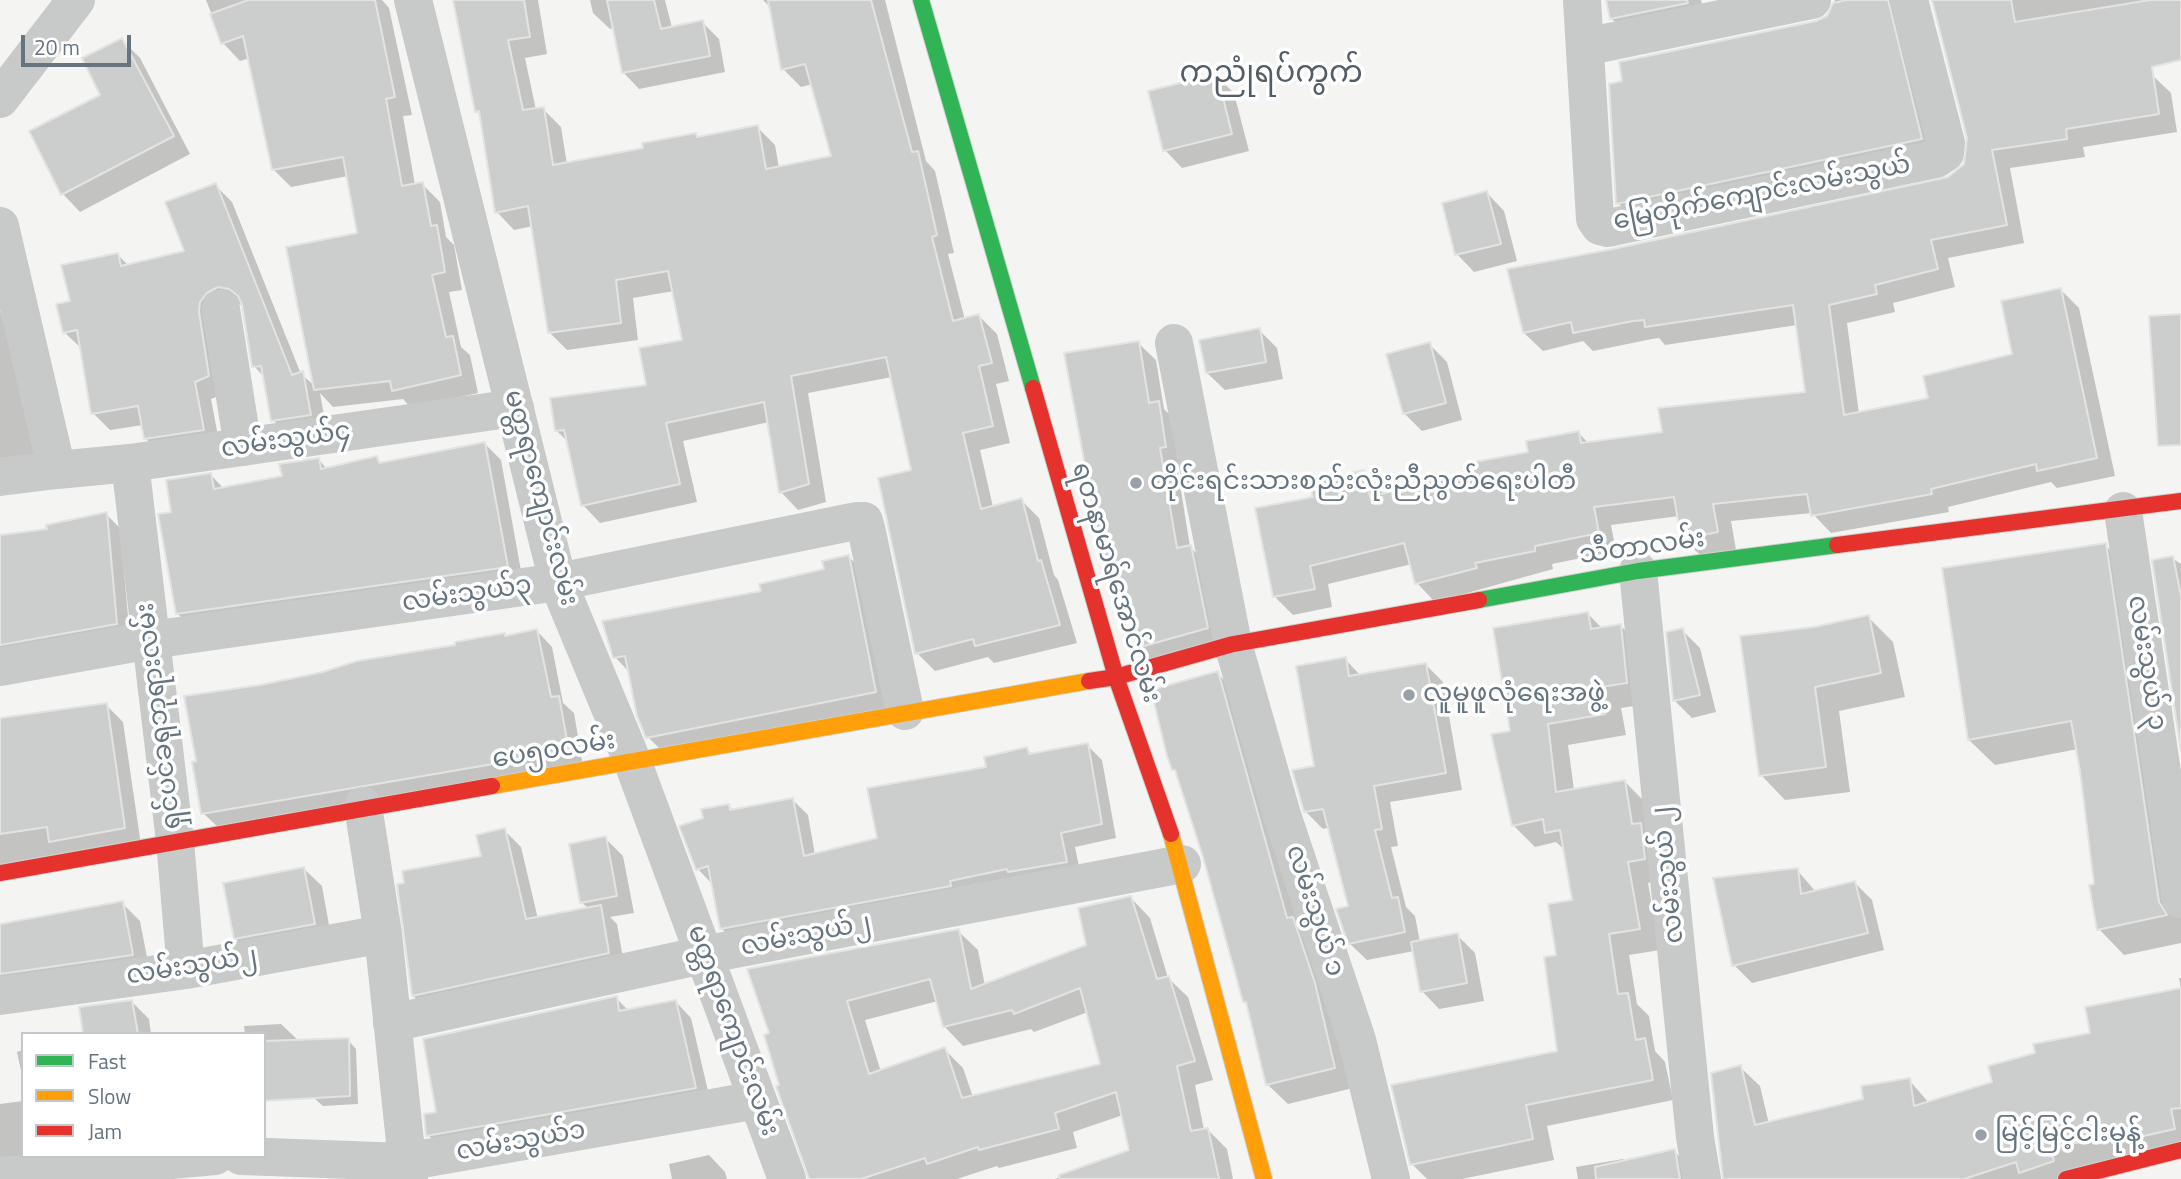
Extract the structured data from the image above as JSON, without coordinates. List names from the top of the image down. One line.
{"streets":{"street":["မြေတိုက်ကျောင်းလမ်းသွယ်","လမ်းသွယ်၄","မတ္တရာကျောင်းလမ်း","သီတာလမ်း","ရတနာမာရ်အောင်လမ်း","လမ်းသွယ်၃","လမ်းသွယ် ၃","ရှင်ပင်ခရုဘုရားလမ်း","ပေ၅၀လမ်း","လမ်းသွယ် ၂","လမ်းသွယ် ၁","လမ်းသွယ်၂","လမ်းသွယ်၁"]},"crossings":[["လမ်းသွယ်၄","မတ္တရာကျောင်းလမ်း"],["လမ်းသွယ်၄","ရှင်ပင်ခရုဘုရားလမ်း"],["မတ္တရာကျောင်းလမ်း","လမ်းသွယ်၃"],["မတ္တရာကျောင်းလမ်း","ပေ၅၀လမ်း"],["မတ္တရာကျောင်းလမ်း","လမ်းသွယ်၂"],["မတ္တရာကျောင်းလမ်း","လမ်းသွယ်၁"],["သီတာလမ်း","ရတနာမာရ်အောင်လမ်း"],["သီတာလမ်း","လမ်းသွယ် ၃"],["သီတာလမ်း","ပေ၅၀လမ်း"],["သီတာလမ်း","လမ်းသွယ် ၂"],["သီတာလမ်း","လမ်းသွယ် ၁"],["ရတနာမာရ်အောင်လမ်း","ပေ၅၀လမ်း"],["ရတနာမာရ်အောင်လမ်း","လမ်းသွယ်၂"],["လမ်းသွယ်၃","ရှင်ပင်ခရုဘုရားလမ်း"],["လမ်းသွယ်၃","ပေ၅၀လမ်း"],["ရှင်ပင်ခရုဘုရားလမ်း","ပေ၅၀လမ်း"],["ရှင်ပင်ခရုဘုရားလမ်း","လမ်းသွယ်၂"]],"districts":["ကညုံရပ်ကွက်"],"places":["တိုင်းရင်းသားစည်းလုံးညီညွတ်ရေးပါတီ","လူမူဖူလုံရေးအဖွဲ့","မြင့်မြင့်ငါးမုန့်"],"legend":["Fast","Slow","Jam"],"scale_bar":"20 m"}
